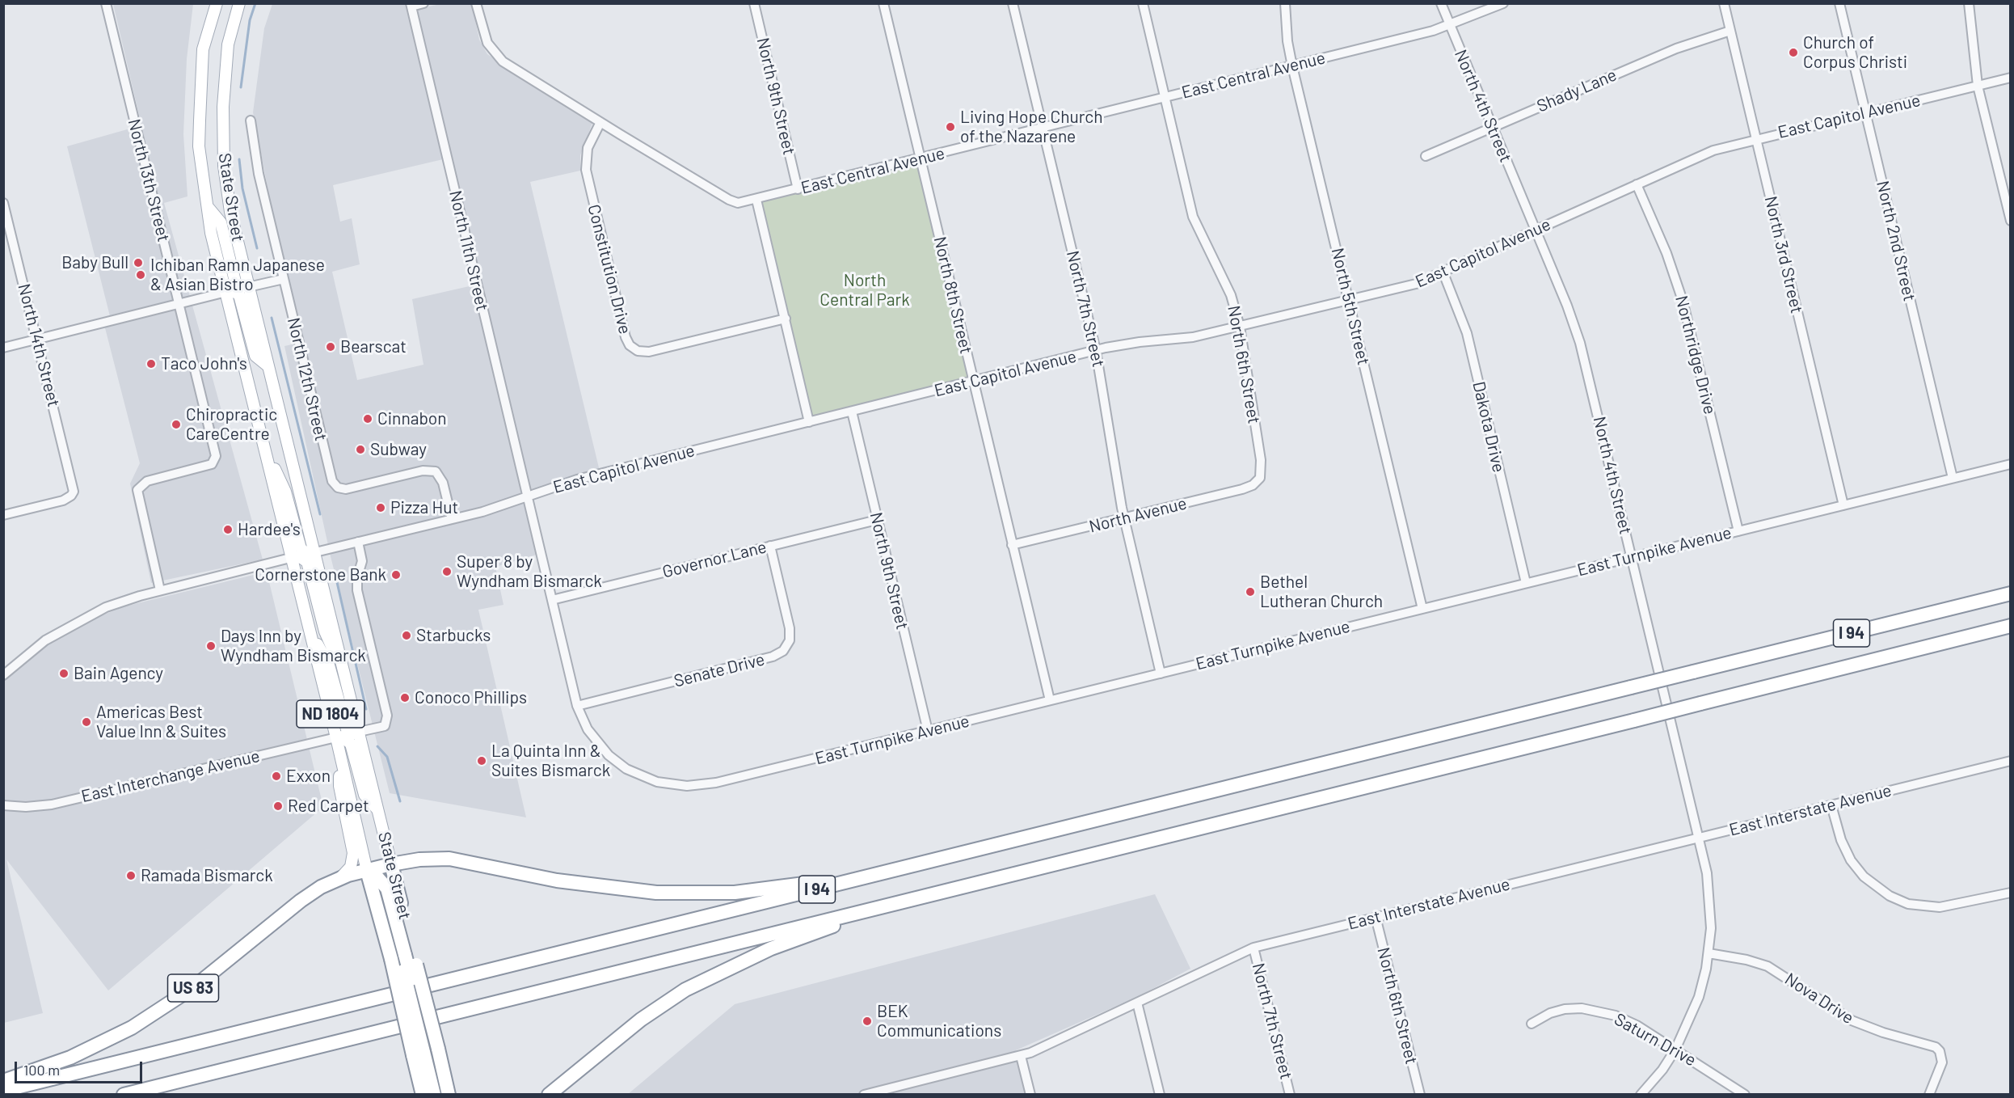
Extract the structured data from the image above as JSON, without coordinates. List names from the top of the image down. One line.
{"streets":{"highway":["State Street","I 94","ND 1804","US 83"],"street":["East Central Avenue","Shady Lane","North 9th Street","North 4th Street","East Capitol Avenue","North 13th Street","North 2nd Street","North 11th Street","North 3rd Street","Constitution Drive","North 8th Street","North 5th Street","North 7th Street","North 14th Street","Northridge Drive","North 6th Street","North 12th Street","Dakota Drive","North Avenue","East Turnpike Avenue","Governor Lane","Senate Drive","East Interchange Avenue","East Interstate Avenue","Nova Drive","Saturn Drive"]},"crossings":[["East Central Avenue","North 9th Street"],["East Central Avenue","North 4th Street"],["East Central Avenue","Constitution Drive"],["East Central Avenue","North 8th Street"],["East Central Avenue","North 5th Street"],["East Central Avenue","North 7th Street"],["East Central Avenue","North 6th Street"],["Shady Lane","North 4th Street"],["Shady Lane","North 3rd Street"],["North 9th Street","East Capitol Avenue"],["North 9th Street","East Turnpike Avenue"],["North 9th Street","Governor Lane"],["North 4th Street","East Capitol Avenue"],["North 4th Street","East Turnpike Avenue"],["North 4th Street","East Interstate Avenue"],["North 4th Street","Nova Drive"],["North 4th Street","Saturn Drive"],["East Capitol Avenue","North 13th Street"],["East Capitol Avenue","State Street"],["East Capitol Avenue","North 2nd Street"],["East Capitol Avenue","North 11th Street"],["East Capitol Avenue","North 3rd Street"],["East Capitol Avenue","North 8th Street"],["East Capitol Avenue","North 5th Street"],["East Capitol Avenue","North 7th Street"],["East Capitol Avenue","Northridge Drive"],["East Capitol Avenue","North 6th Street"],["East Capitol Avenue","North 12th Street"],["East Capitol Avenue","Dakota Drive"],["State Street","East Interchange Avenue"],["State Street","US 83"],["North 2nd Street","East Turnpike Avenue"],["North 11th Street","East Turnpike Avenue"],["North 11th Street","Governor Lane"],["North 11th Street","Senate Drive"],["North 3rd Street","East Turnpike Avenue"],["North 8th Street","North Avenue"],["North 8th Street","East Turnpike Avenue"],["North 5th Street","East Turnpike Avenue"],["North 7th Street","North Avenue"],["North 7th Street","East Turnpike Avenue"],["North 7th Street","East Interstate Avenue"],["Northridge Drive","East Turnpike Avenue"],["North 6th Street","North Avenue"],["North 6th Street","East Interstate Avenue"],["Dakota Drive","East Turnpike Avenue"],["East Turnpike Avenue","Senate Drive"],["Governor Lane","Senate Drive"]],"parks":["North Central Park"],"places":["Church of Corpus Christi","Living Hope Church of the Nazarene","Baby Bull","Ichiban Ramn Japanese & Asian Bistro","Bearscat","Taco John's","Cinnabon","Chiropractic CareCentre","Subway","Pizza Hut","Hardee's","Super 8 by Wyndham Bismarck","Cornerstone Bank","Bethel Lutheran Church","Starbucks","Days Inn by Wyndham Bismarck","Bain Agency","Conoco Phillips","Americas Best Value Inn & Suites","La Quinta Inn & Suites Bismarck","Exxon","Red Carpet","Ramada Bismarck","BEK Communications"],"scale_bar":"100 m"}
